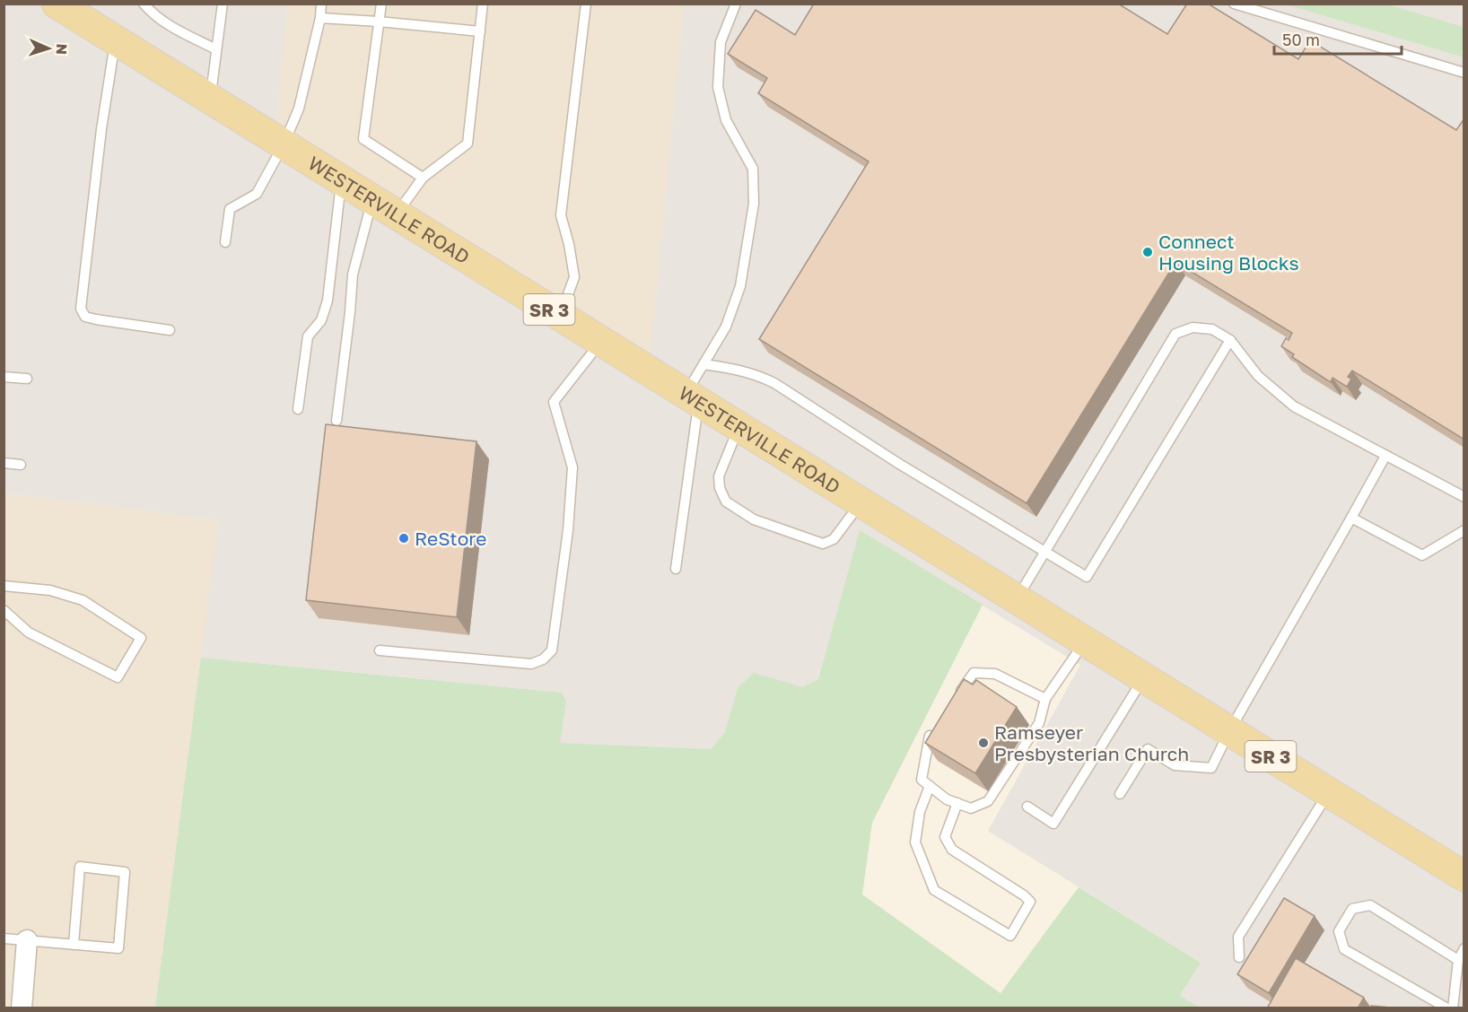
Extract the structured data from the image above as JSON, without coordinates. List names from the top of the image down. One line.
{"streets":{"main road":["WESTERVILLE ROAD","SR 3"]},"places":["Connect Housing Blocks","ReStore","Ramseyer Presbysterian Church"],"scale_bar":"50 m","north":"right"}
